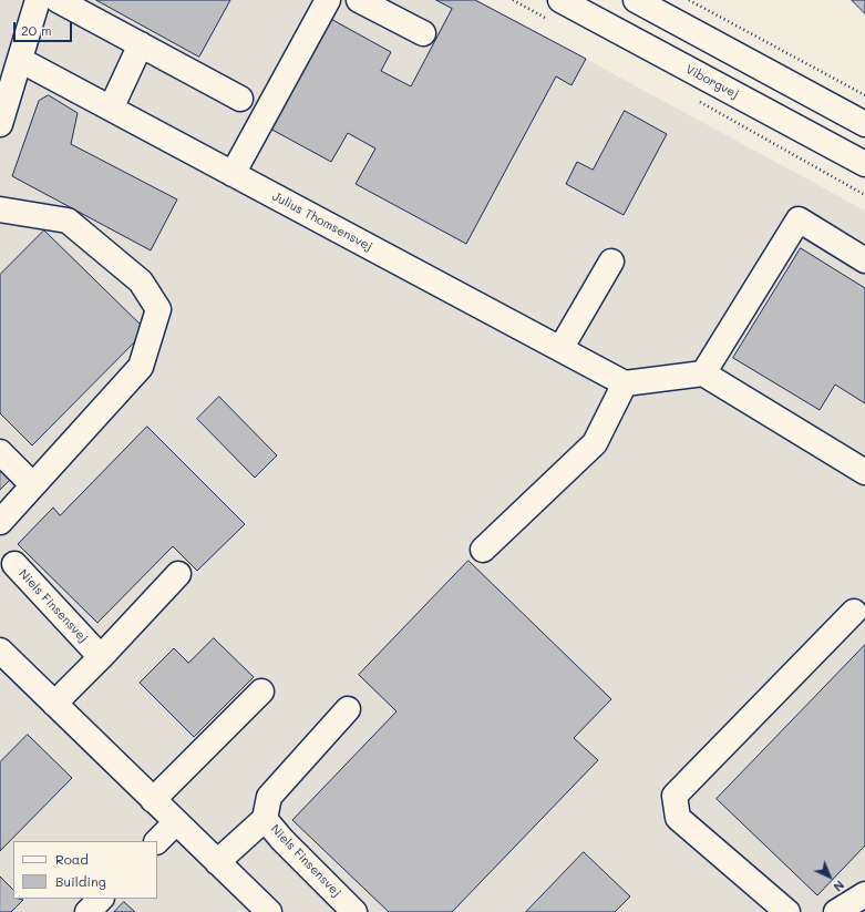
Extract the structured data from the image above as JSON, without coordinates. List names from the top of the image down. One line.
{"streets":{"street":["Viborgvej","Julius Thomsensvej","Niels Finsensvej"]},"legend":["Road","Building"],"scale_bar":"20 m","north":"bottom right"}
